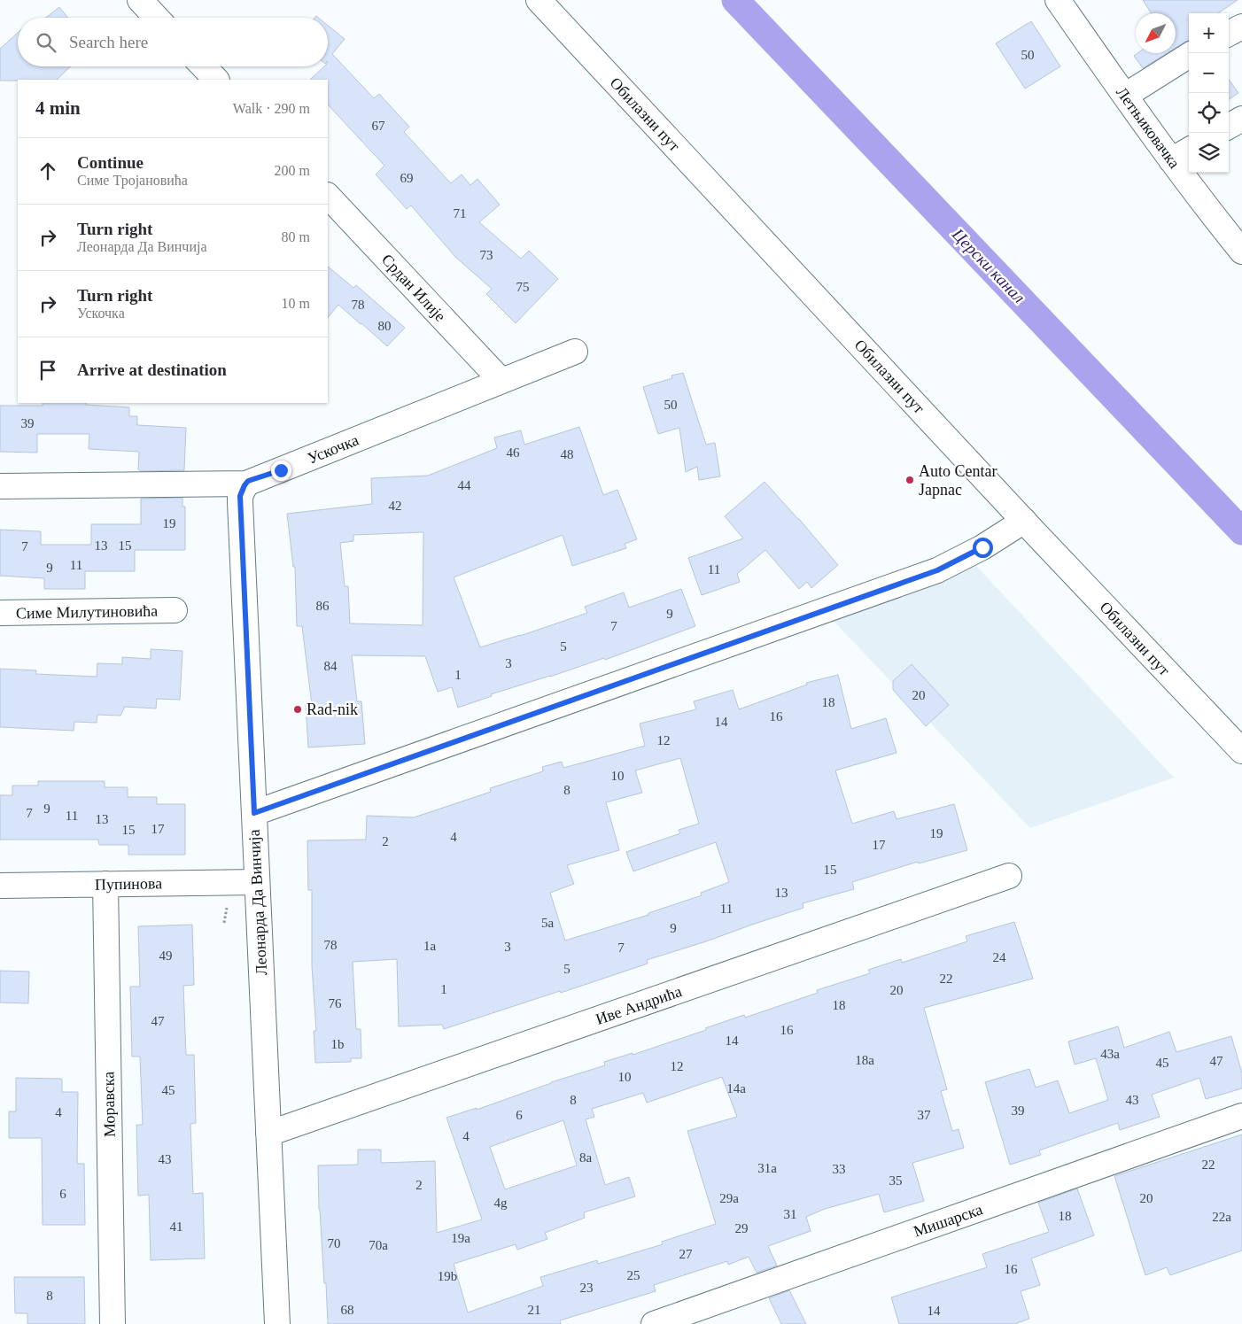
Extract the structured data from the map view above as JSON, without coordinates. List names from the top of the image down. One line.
{"streets":{"street":["Обилазни пут","Летњиковачка","Срдан Илије","Ускочка","Симе Милутиновића","Пупинова","Леонарда Да Винчија","Иве Андрића","Моравска","Мишарска"]},"crossings":[["Срдан Илије","Ускочка"],["Ускочка","Леонарда Да Винчија"],["Пупинова","Леонарда Да Винчија"],["Пупинова","Моравска"],["Леонарда Да Винчија","Иве Андрића"]],"water":["Церски канал"],"places":["Auto Centar Japnac","Rad-nik"],"house_numbers":["50","67","69","71","73","75","78","80","50","39","46","48","44","42","19","13","15","7","11","9","11","86","9","7","5","3","84","1","20","18","16","14","12","10","8","9","7","11","13","17","15","19","4","2","17","15","13","11","5a","9","78","1a","3","7","49","24","5","22","1","20","76","18","47","16","14","1b","43a","18a","47","45","12","10","14a","45","8","43","39","4","6","37","4","8a","43","22","31a","33","35","2","6","29a","20","4g","31","18","22a","41","29","19a","70","70a","27","16","25","19b","23","8","68","21","14"],"north":"bottom left","page":{"map_buttons":["+","−"],"search":"Search here","heading":["4 min","Walk · 290 m"],"list":[["Continue","Симе Тројановића","200 m"],["Turn right","Леонарда Да Винчија","80 m"],["Turn right","Ускочка","10 m"],"Arrive at destination"]}}
